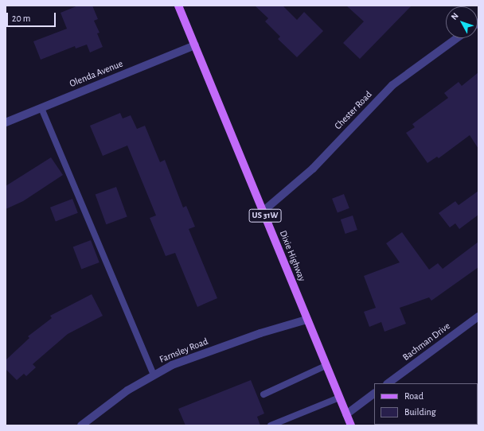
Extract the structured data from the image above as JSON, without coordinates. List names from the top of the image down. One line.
{"streets":{"main road":["US 31W","Dixie Highway"],"street":["Olenda Avenue","Chester Road","Bachman Drive","Farnsley Road"]},"crossings":[["Olenda Avenue","Dixie Highway"],["Chester Road","Dixie Highway"],["Dixie Highway","Farnsley Road"]],"legend":["Road","Building"],"scale_bar":"20 m","north":"top left"}
